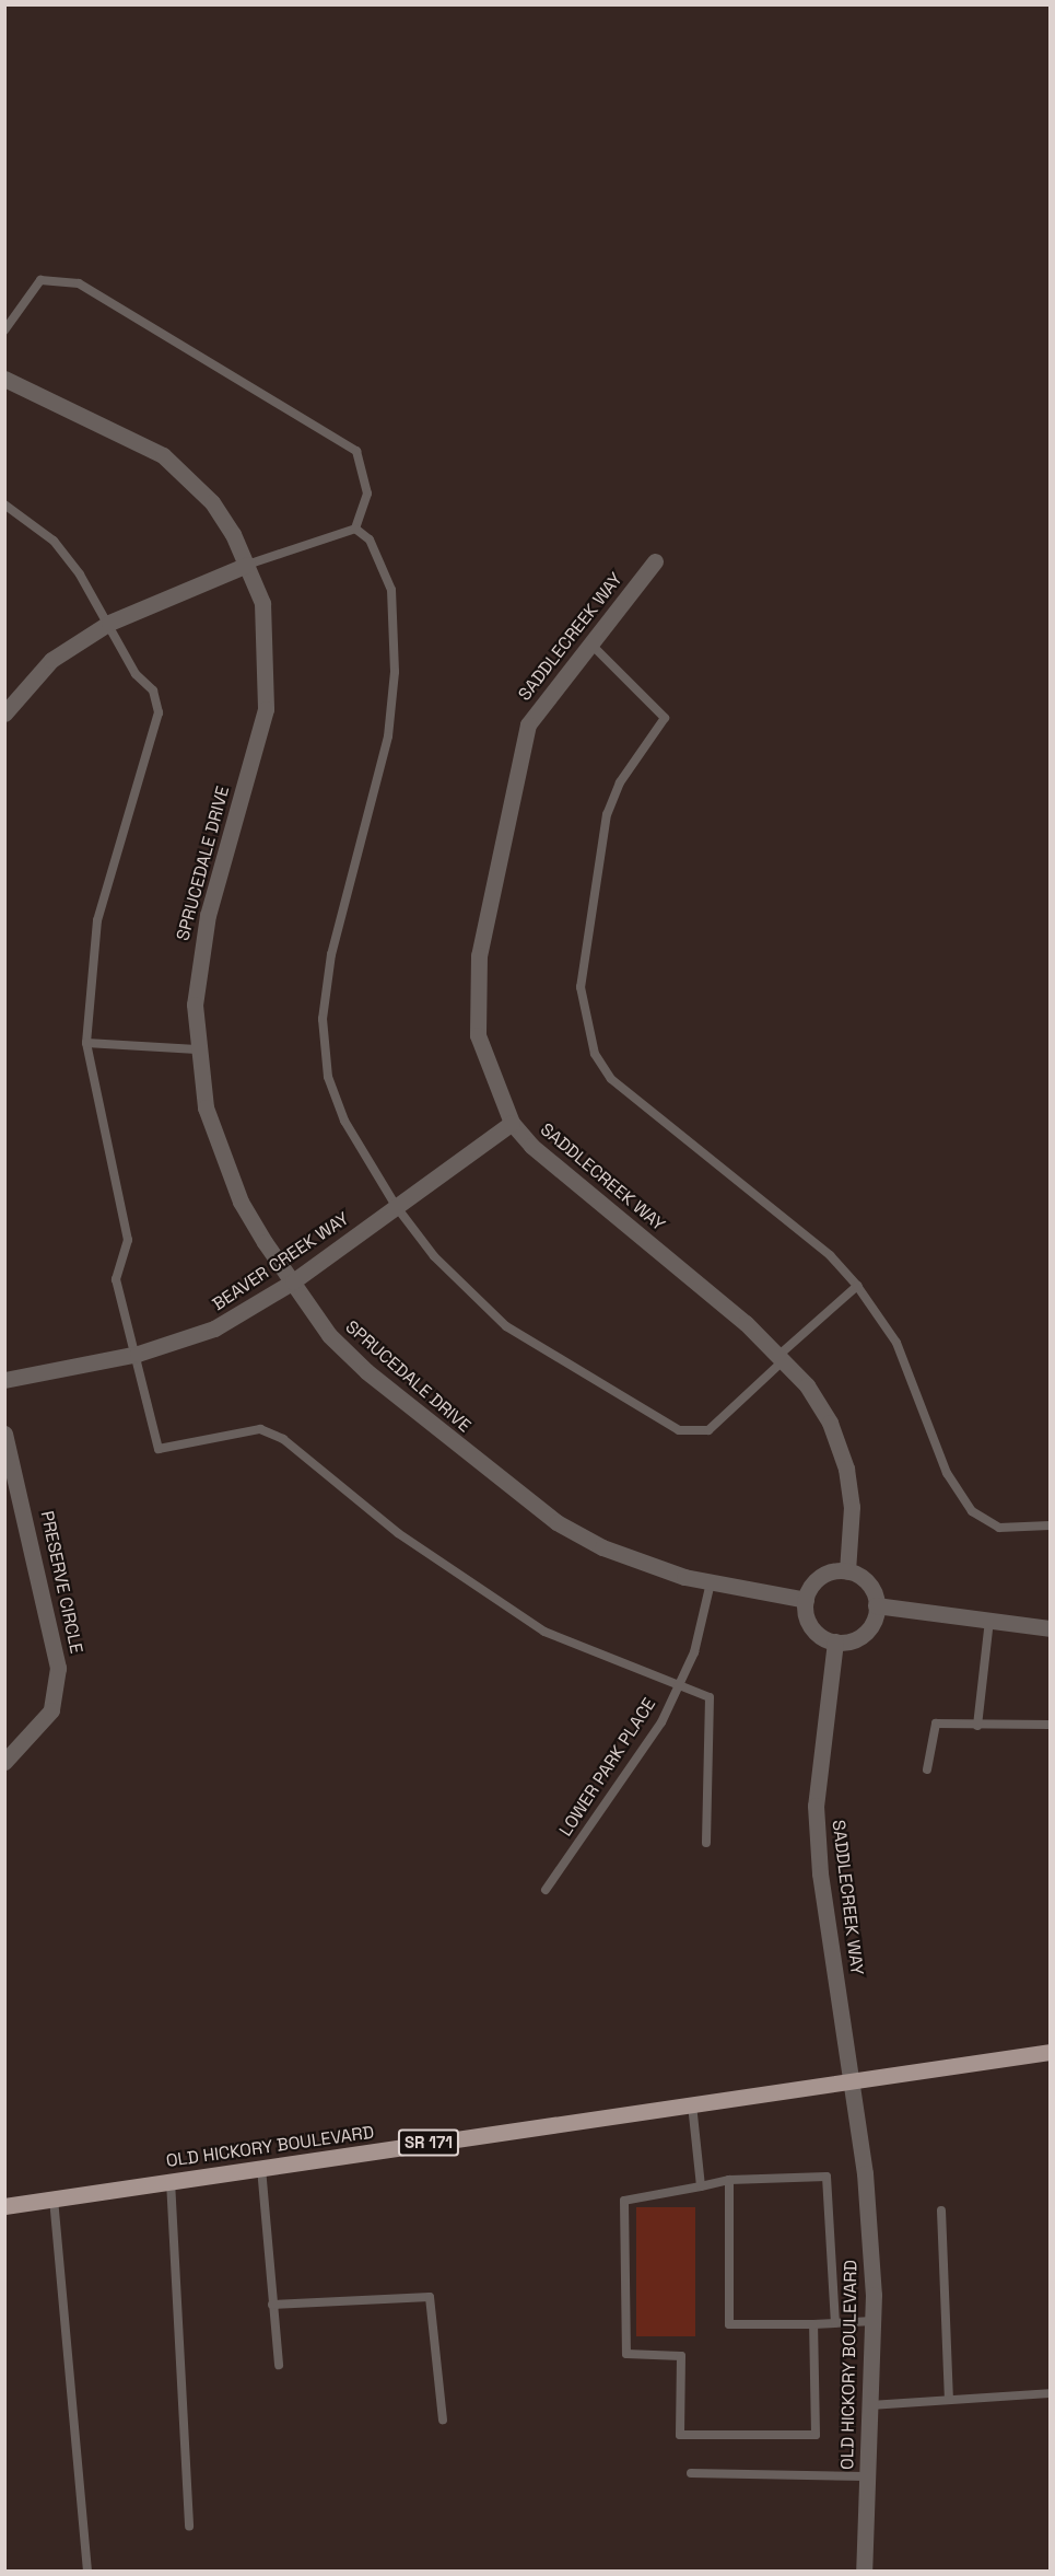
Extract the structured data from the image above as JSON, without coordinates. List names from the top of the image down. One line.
{"streets":{"main road":["SR 171","OLD HICKORY BOULEVARD"],"street":["SADDLECREEK WAY","SPRUCEDALE DRIVE","BEAVER CREEK WAY","PRESERVE CIRCLE"],"lane":["LOWER PARK PLACE"]},"crossings":[["SADDLECREEK WAY","SPRUCEDALE DRIVE"],["SADDLECREEK WAY","BEAVER CREEK WAY"],["SADDLECREEK WAY","OLD HICKORY BOULEVARD"],["SPRUCEDALE DRIVE","BEAVER CREEK WAY"],["SPRUCEDALE DRIVE","LOWER PARK PLACE"]]}
